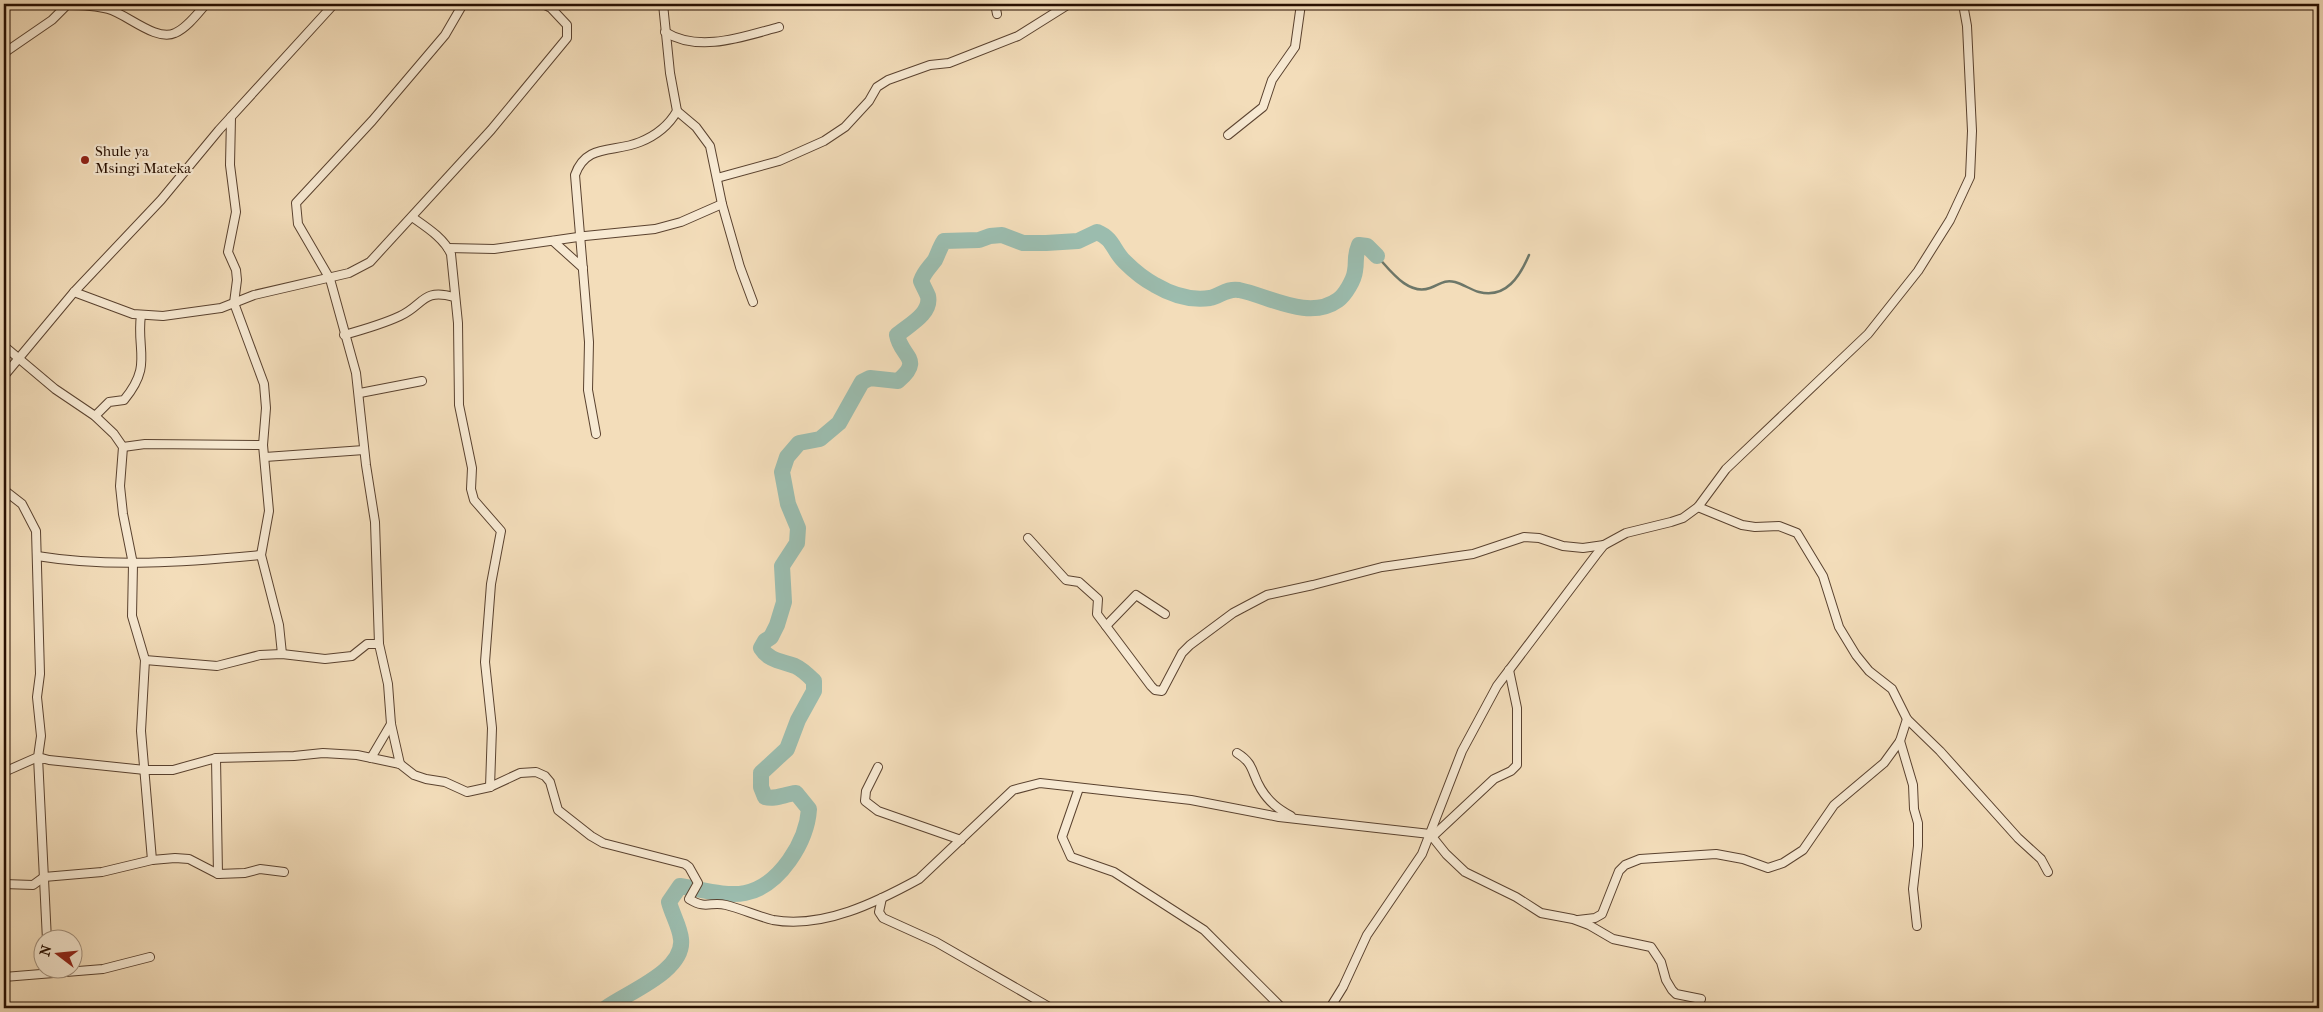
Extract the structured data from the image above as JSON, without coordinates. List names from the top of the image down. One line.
{"places":["Shule ya Msingi Mateka"],"north":"left"}
